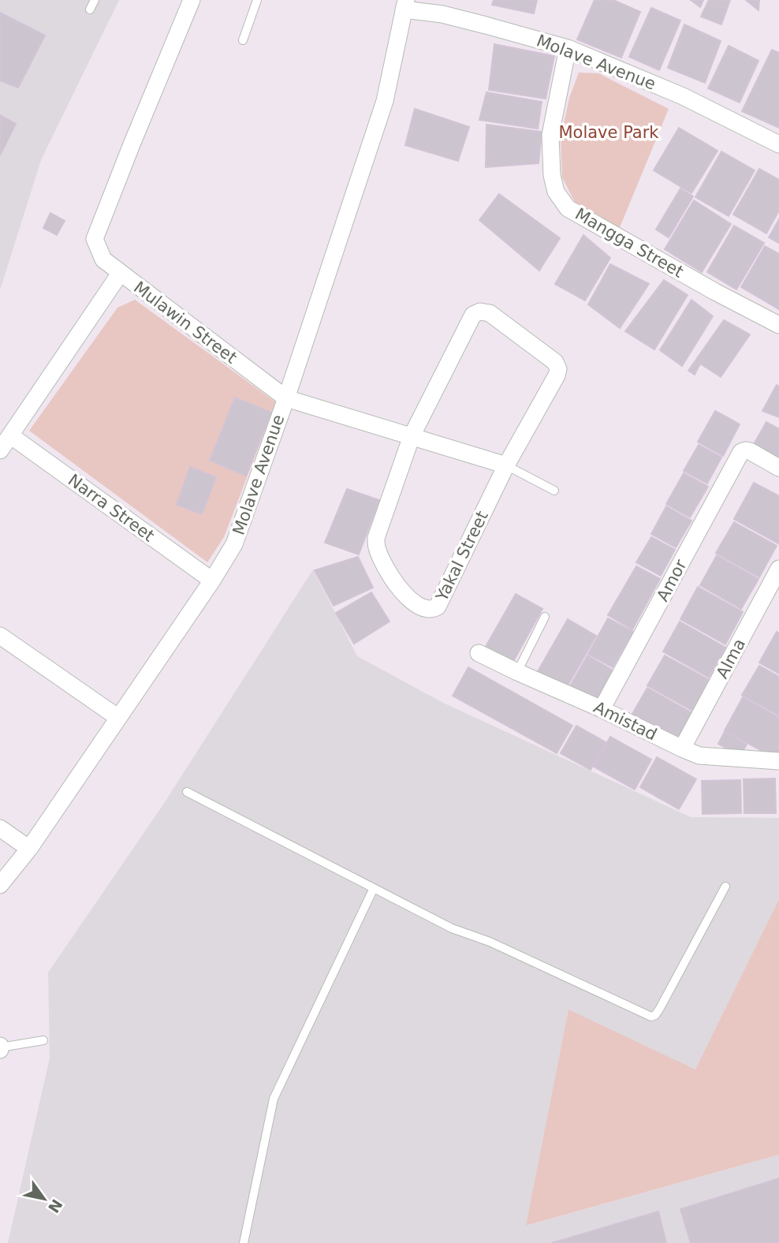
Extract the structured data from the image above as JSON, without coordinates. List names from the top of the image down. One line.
{"streets":{"street":["Molave Avenue","Mangga Street","Mulawin Street","Narra Street","Yakal Street","Amor","Alma","Amistad"]},"crossings":[["Molave Avenue","Mangga Street"],["Molave Avenue","Mulawin Street"],["Molave Avenue","Narra Street"],["Amor","Amistad"],["Alma","Amistad"]],"parks":["Molave Park"],"north":"bottom right"}
